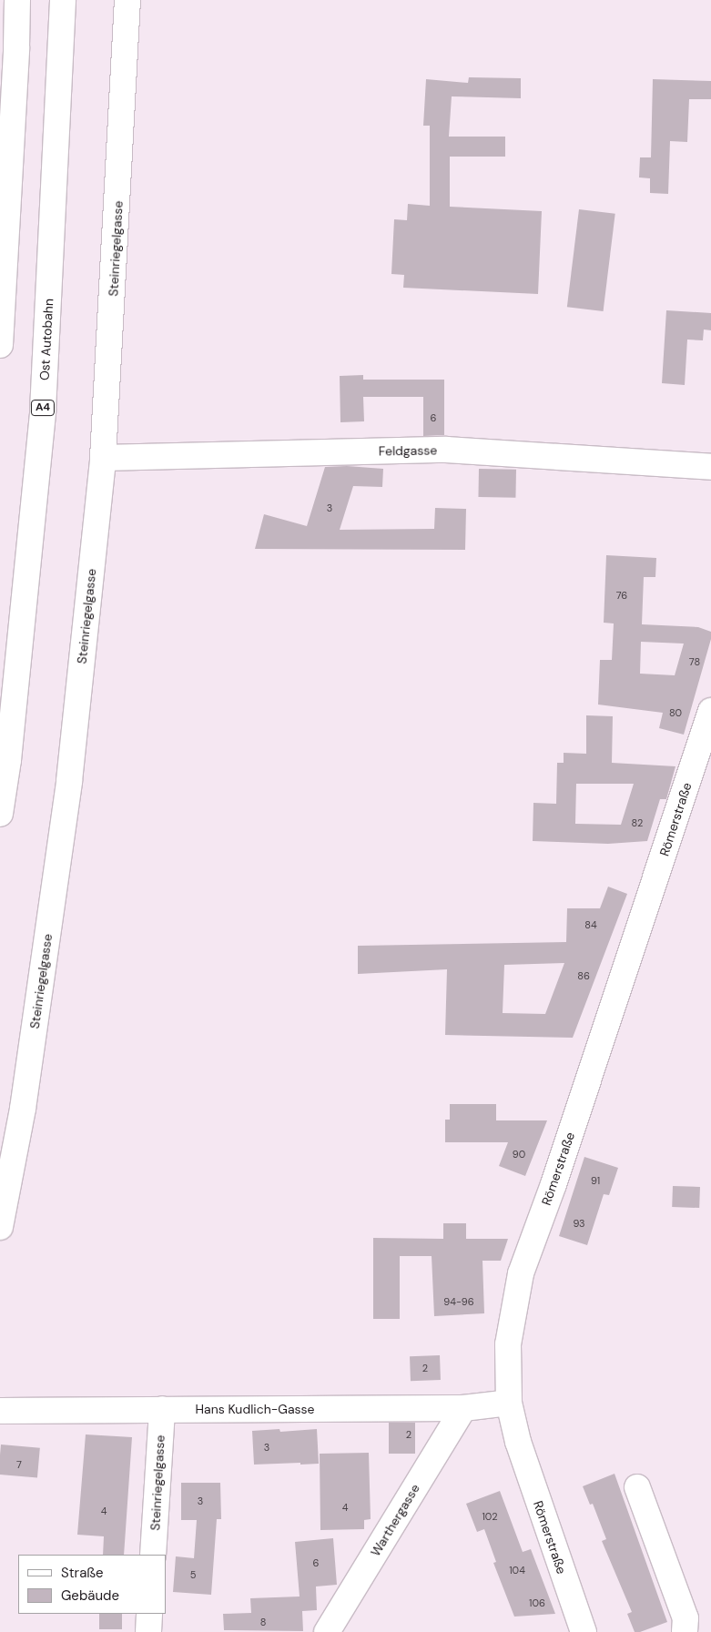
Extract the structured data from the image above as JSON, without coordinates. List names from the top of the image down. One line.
{"streets":{"main road":["Steinriegelgasse","Ost Autobahn","A4","Feldgasse","Römerstraße","Hans Kudlich-Gasse","Warthergasse"]},"crossings":[["Steinriegelgasse","Feldgasse"],["Steinriegelgasse","Hans Kudlich-Gasse"],["Römerstraße","Hans Kudlich-Gasse"],["Hans Kudlich-Gasse","Warthergasse"]],"house_numbers":["6","3","76","78","80","82","84","86","90","91","93","94-96","2","2","3","7","3","4","4","102","6","104","5","106","8"],"legend":["Straße","Gebäude"]}
